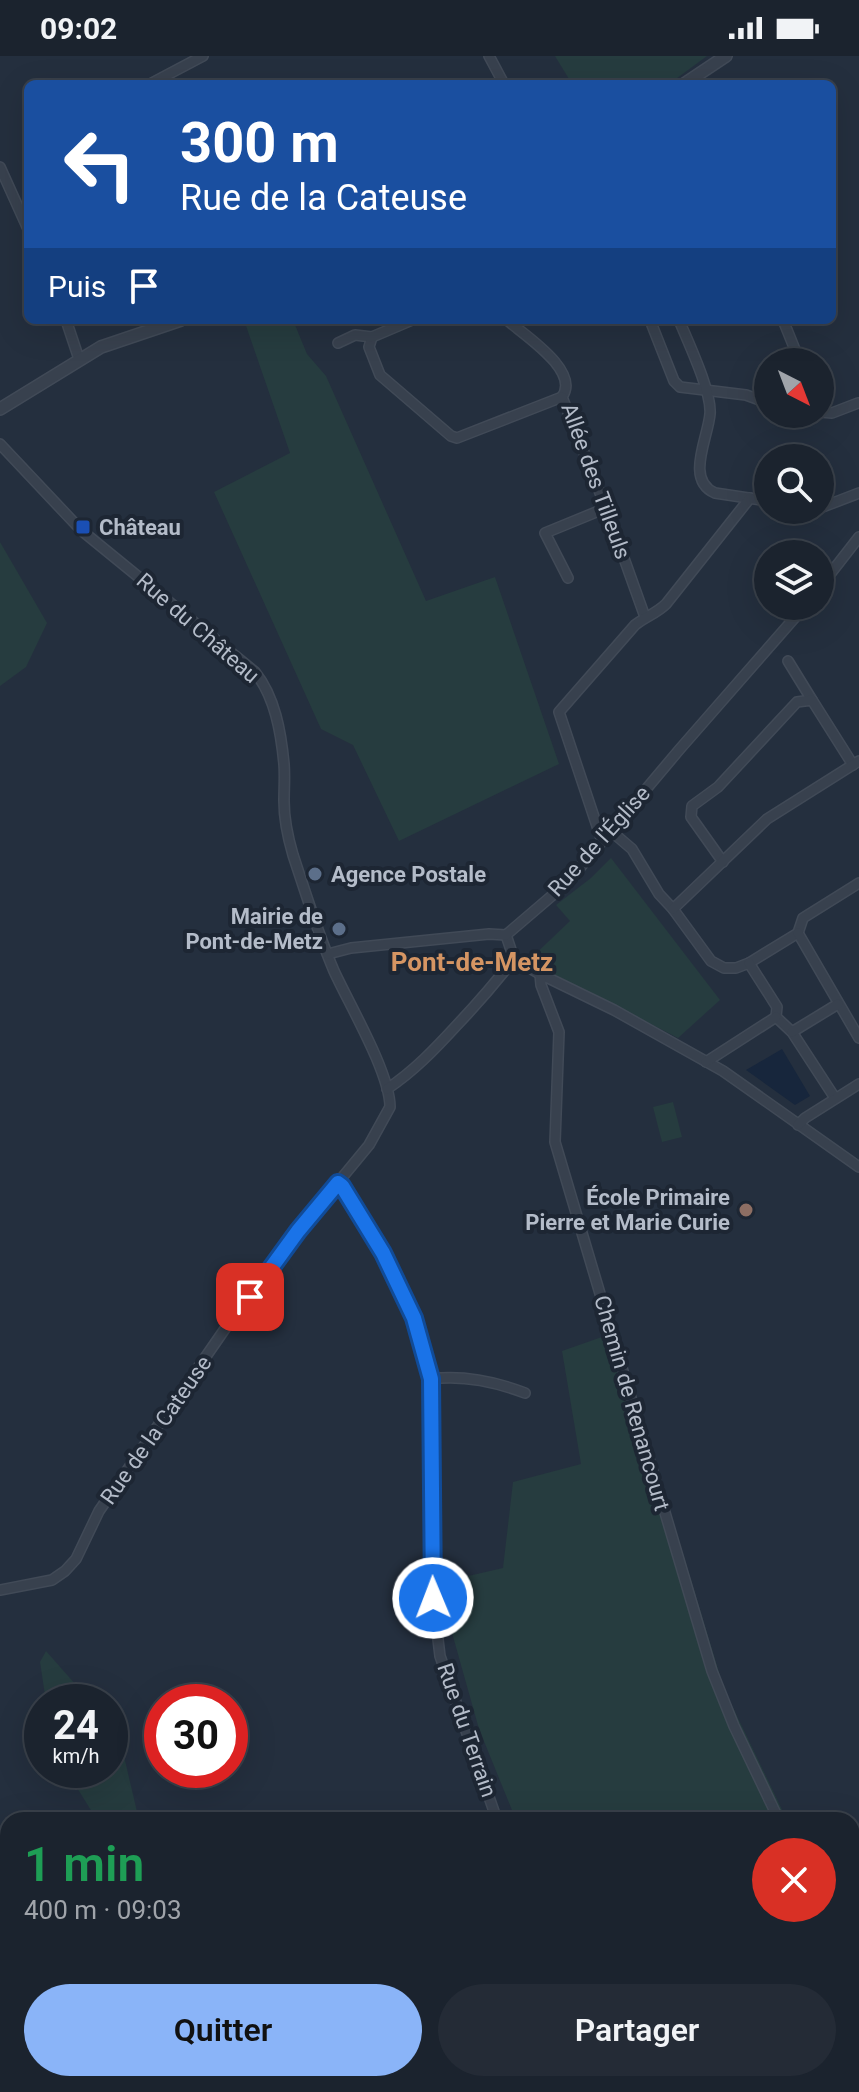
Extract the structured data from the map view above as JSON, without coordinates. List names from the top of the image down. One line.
{"streets":{"street":["Allée des Tilleuls","Rue du Château","Rue de l'Église","Chemin de Renancourt","Rue de la Cateuse","Rue du Terrain"]},"crossings":[["Rue du Château","Rue de la Cateuse"],["Rue de la Cateuse","Rue du Terrain"]],"districts":["Pont-de-Metz"],"places":{"transit":["Château"],"other":["Agence Postale","Mairie de Pont-de-Metz","École Primaire Pierre et Marie Curie"]},"north":"bottom right","page":{"status":"09:02","turn":["300 m","Rue de la Cateuse"],"then":"Puis","speed":"24 km/h","limit":"30","heading":["1 min","400 m · 09:03"],"buttons":["Quitter","Partager"]}}
